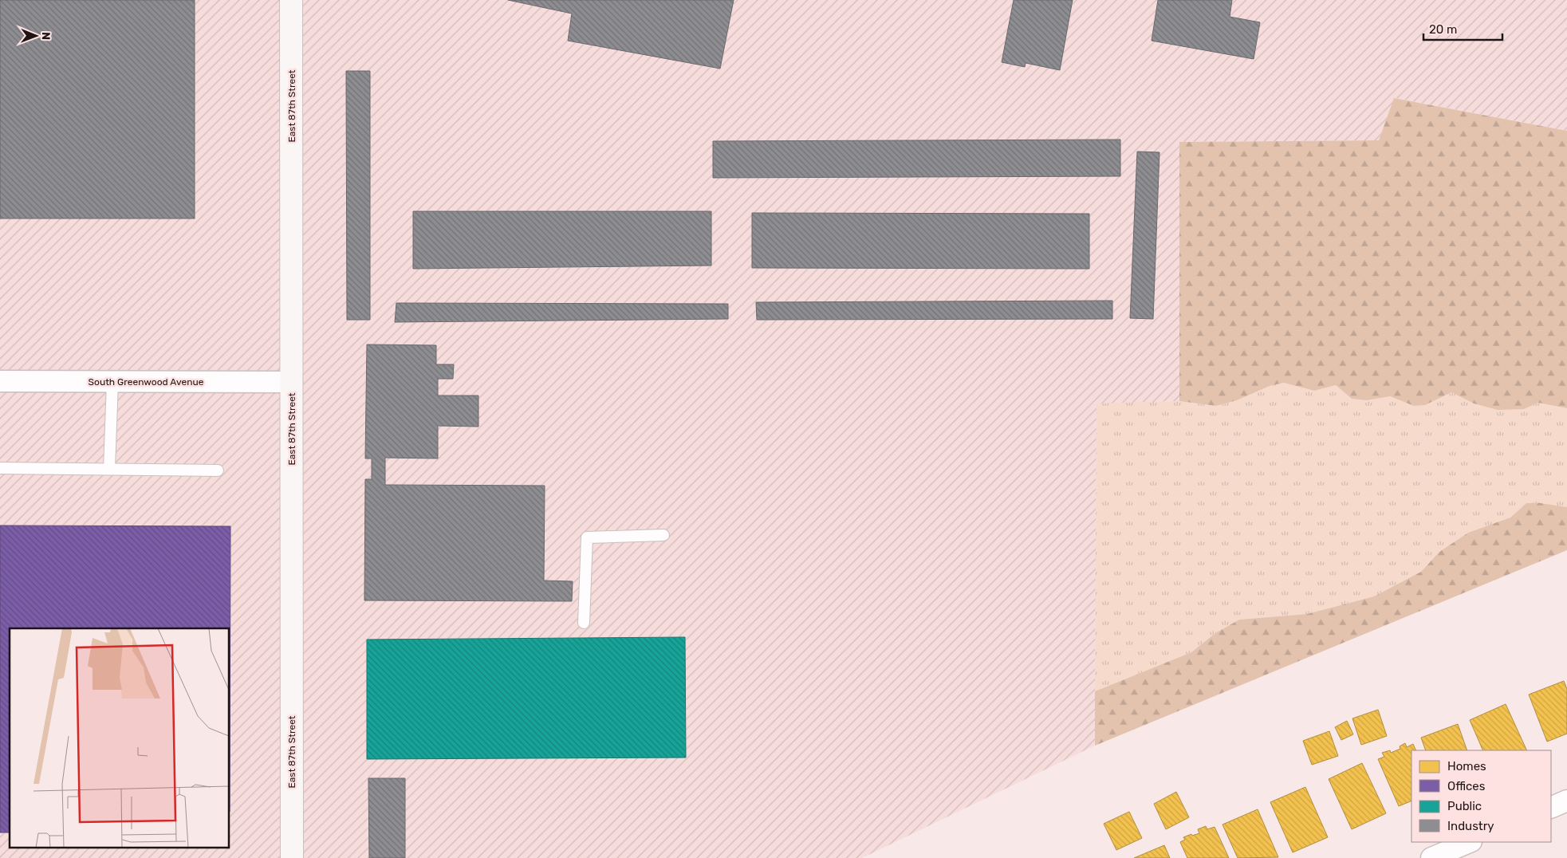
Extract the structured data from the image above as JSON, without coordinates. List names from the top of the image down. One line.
{"streets":{"main road":["East 87th Street"],"street":["South Greenwood Avenue"]},"crossings":[["East 87th Street","South Greenwood Avenue"]],"legend":["Homes","Offices","Public","Industry"],"scale_bar":"20 m","north":"right"}
